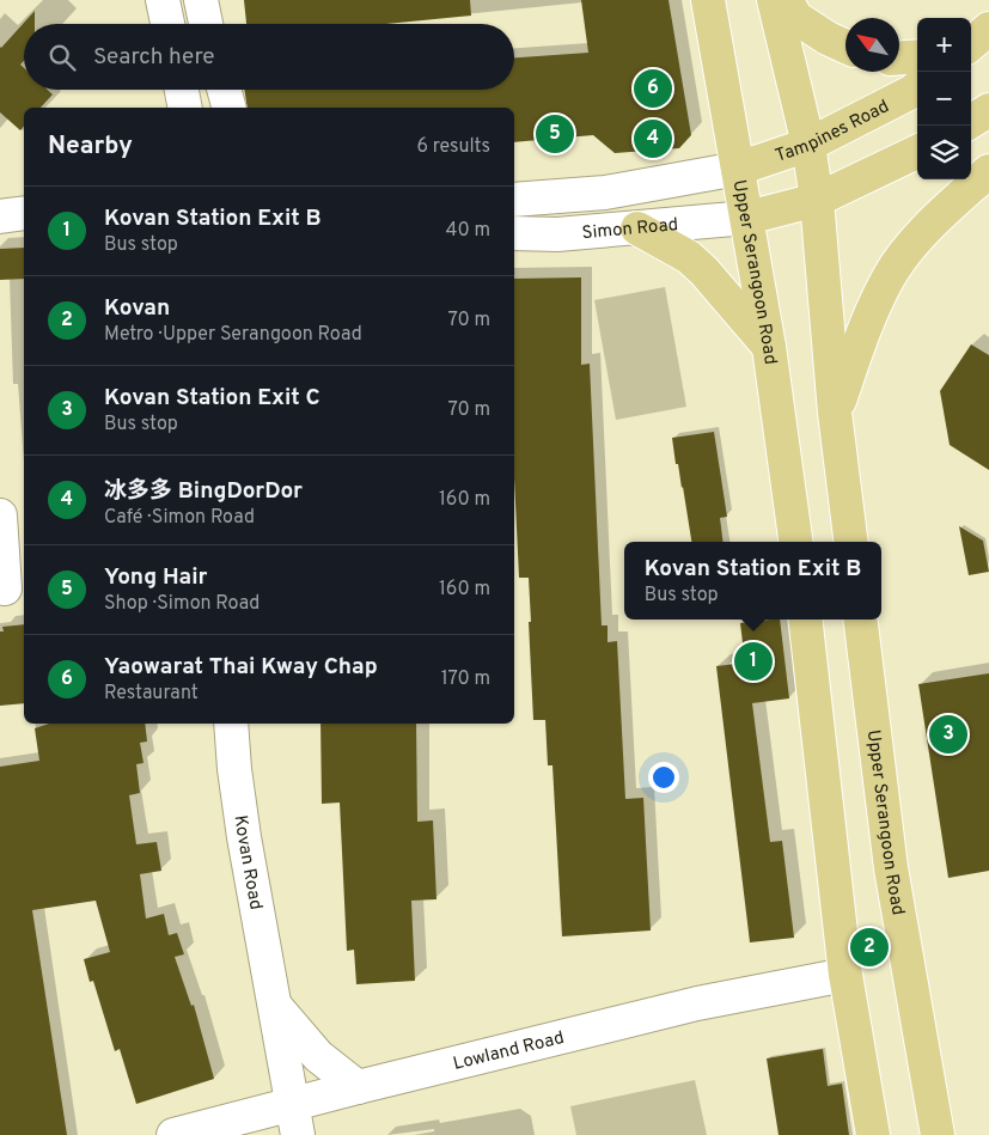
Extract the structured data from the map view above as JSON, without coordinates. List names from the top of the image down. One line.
{"streets":{"main road":["Tampines Road","Upper Serangoon Road"],"street":["Simon Road","Kovan Road","Lowland Road"]},"crossings":[["Tampines Road","Simon Road"],["Tampines Road","Upper Serangoon Road"],["Simon Road","Upper Serangoon Road"],["Kovan Road","Lowland Road"]],"north":"top left","page":{"map_buttons":["+","−"],"search":"Search here","pins":["6","5","4","1","3","2"],"heading":["Nearby","6 results"],"list":[{"mark":"1","name":"Kovan Station Exit B","note":"Bus stop","value":"40 m"},{"mark":"2","name":"Kovan","note":"Metro · Upper Serangoon Road","value":"70 m"},{"mark":"3","name":"Kovan Station Exit C","note":"Bus stop","value":"70 m"},{"mark":"4","name":"冰多多 BingDorDor","note":"Café · Simon Road","value":"160 m"},{"mark":"5","name":"Yong Hair","note":"Shop · Simon Road","value":"160 m"},{"mark":"6","name":"Yaowarat Thai Kway Chap","note":"Restaurant","value":"170 m"}],"popup":["Kovan Station Exit B","Bus stop"]}}
